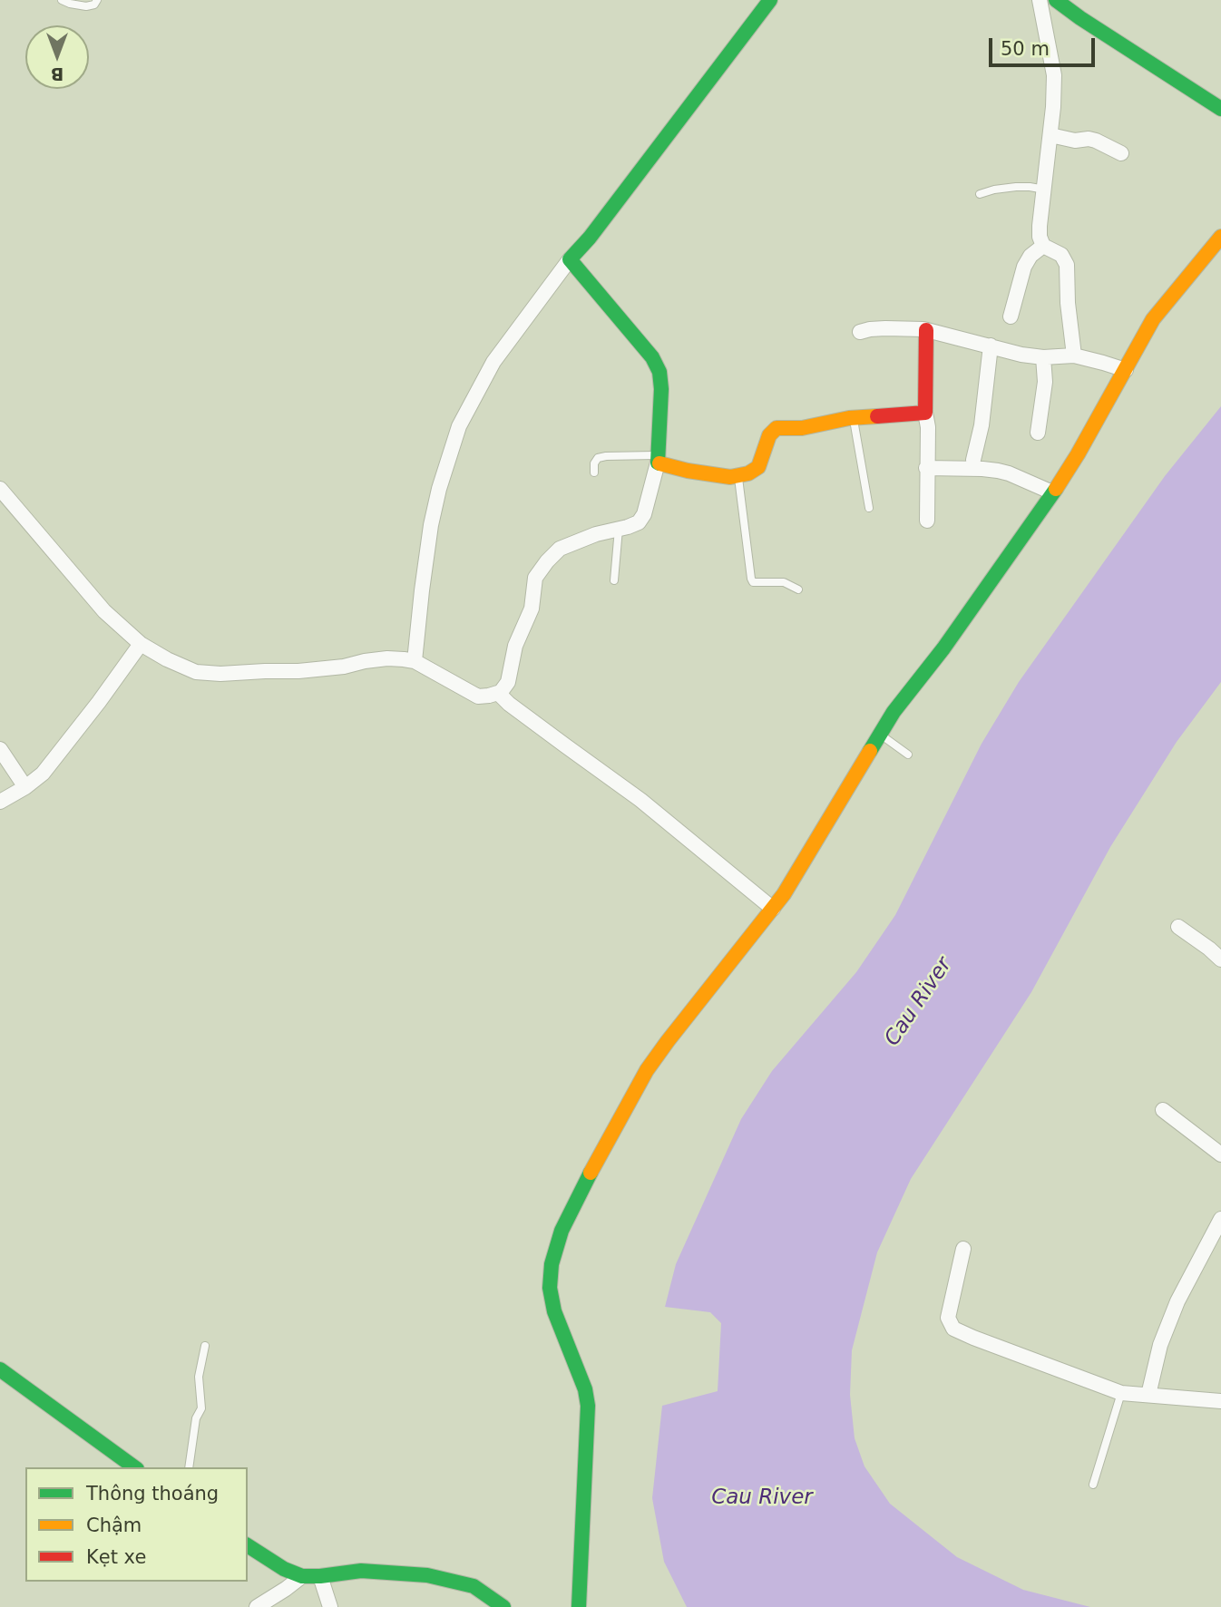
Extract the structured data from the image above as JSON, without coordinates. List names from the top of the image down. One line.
{"water":["Cau River"],"legend":["Thông thoáng","Chậm","Kẹt xe"],"scale_bar":"50 m","north":"bottom"}
